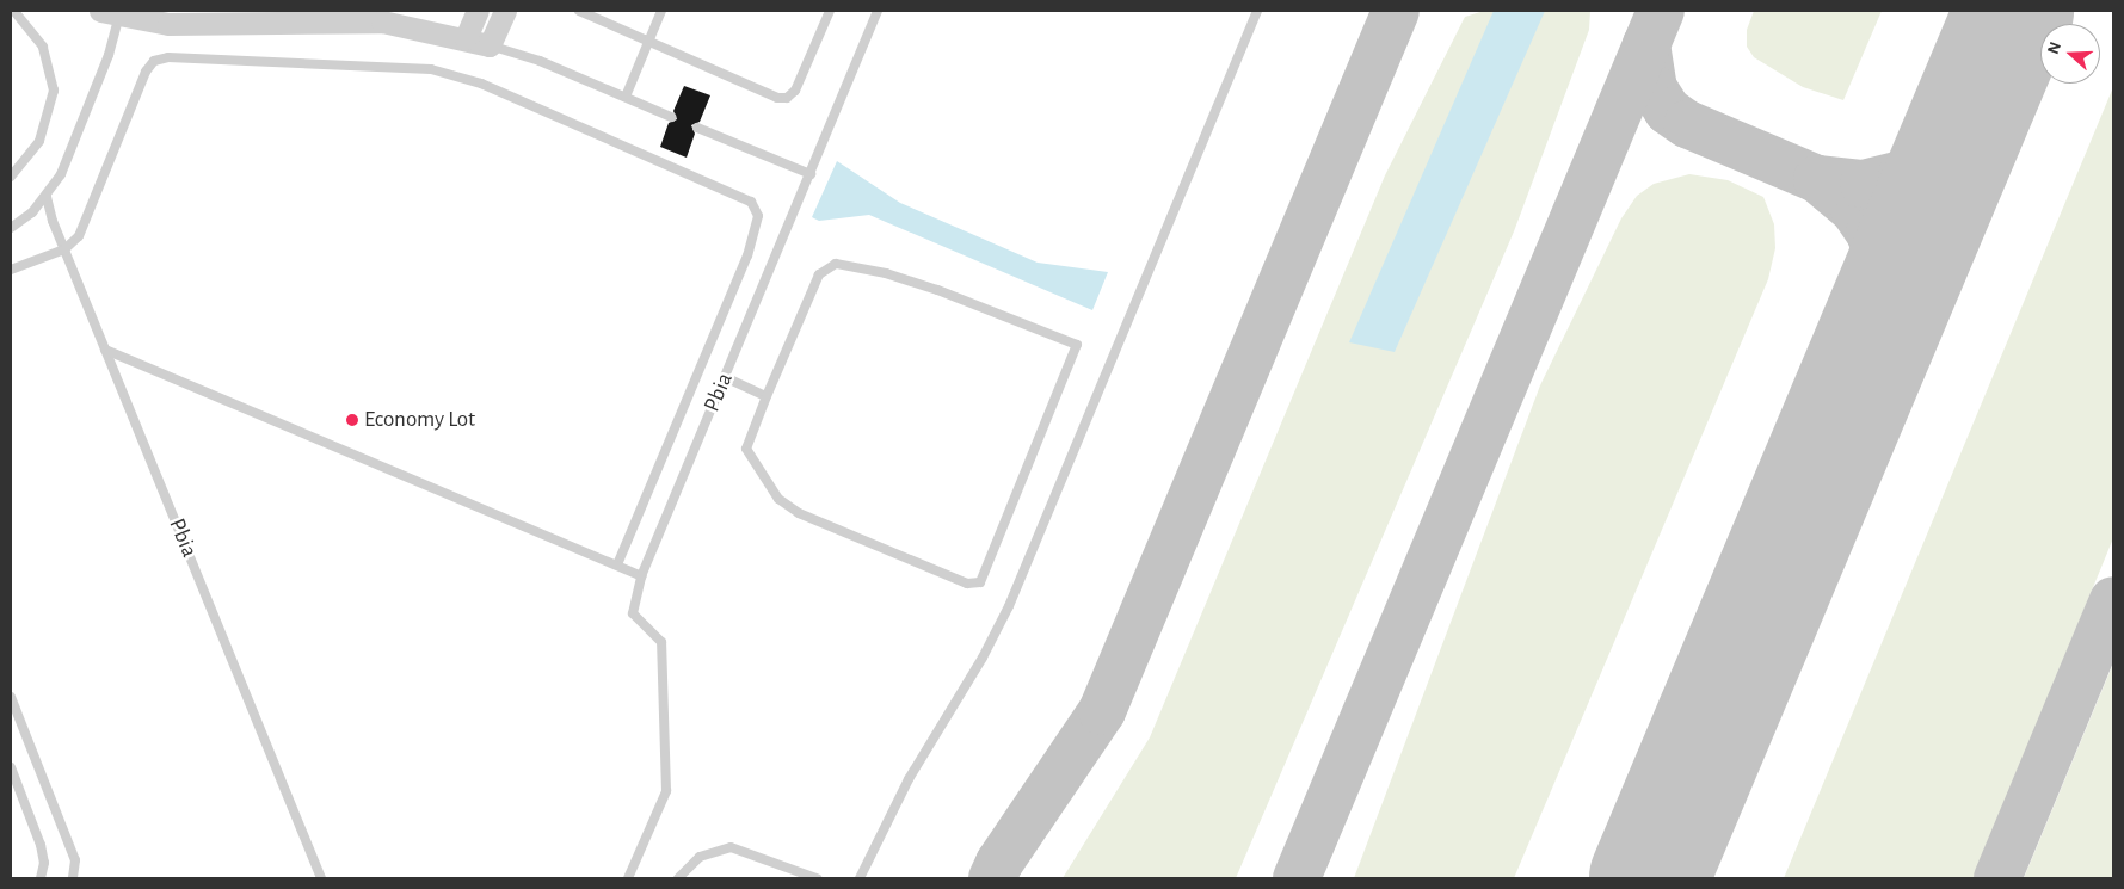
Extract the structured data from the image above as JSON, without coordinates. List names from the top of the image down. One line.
{"streets":{"lane":["Pbia"]},"places":["Economy Lot"],"north":"left"}
